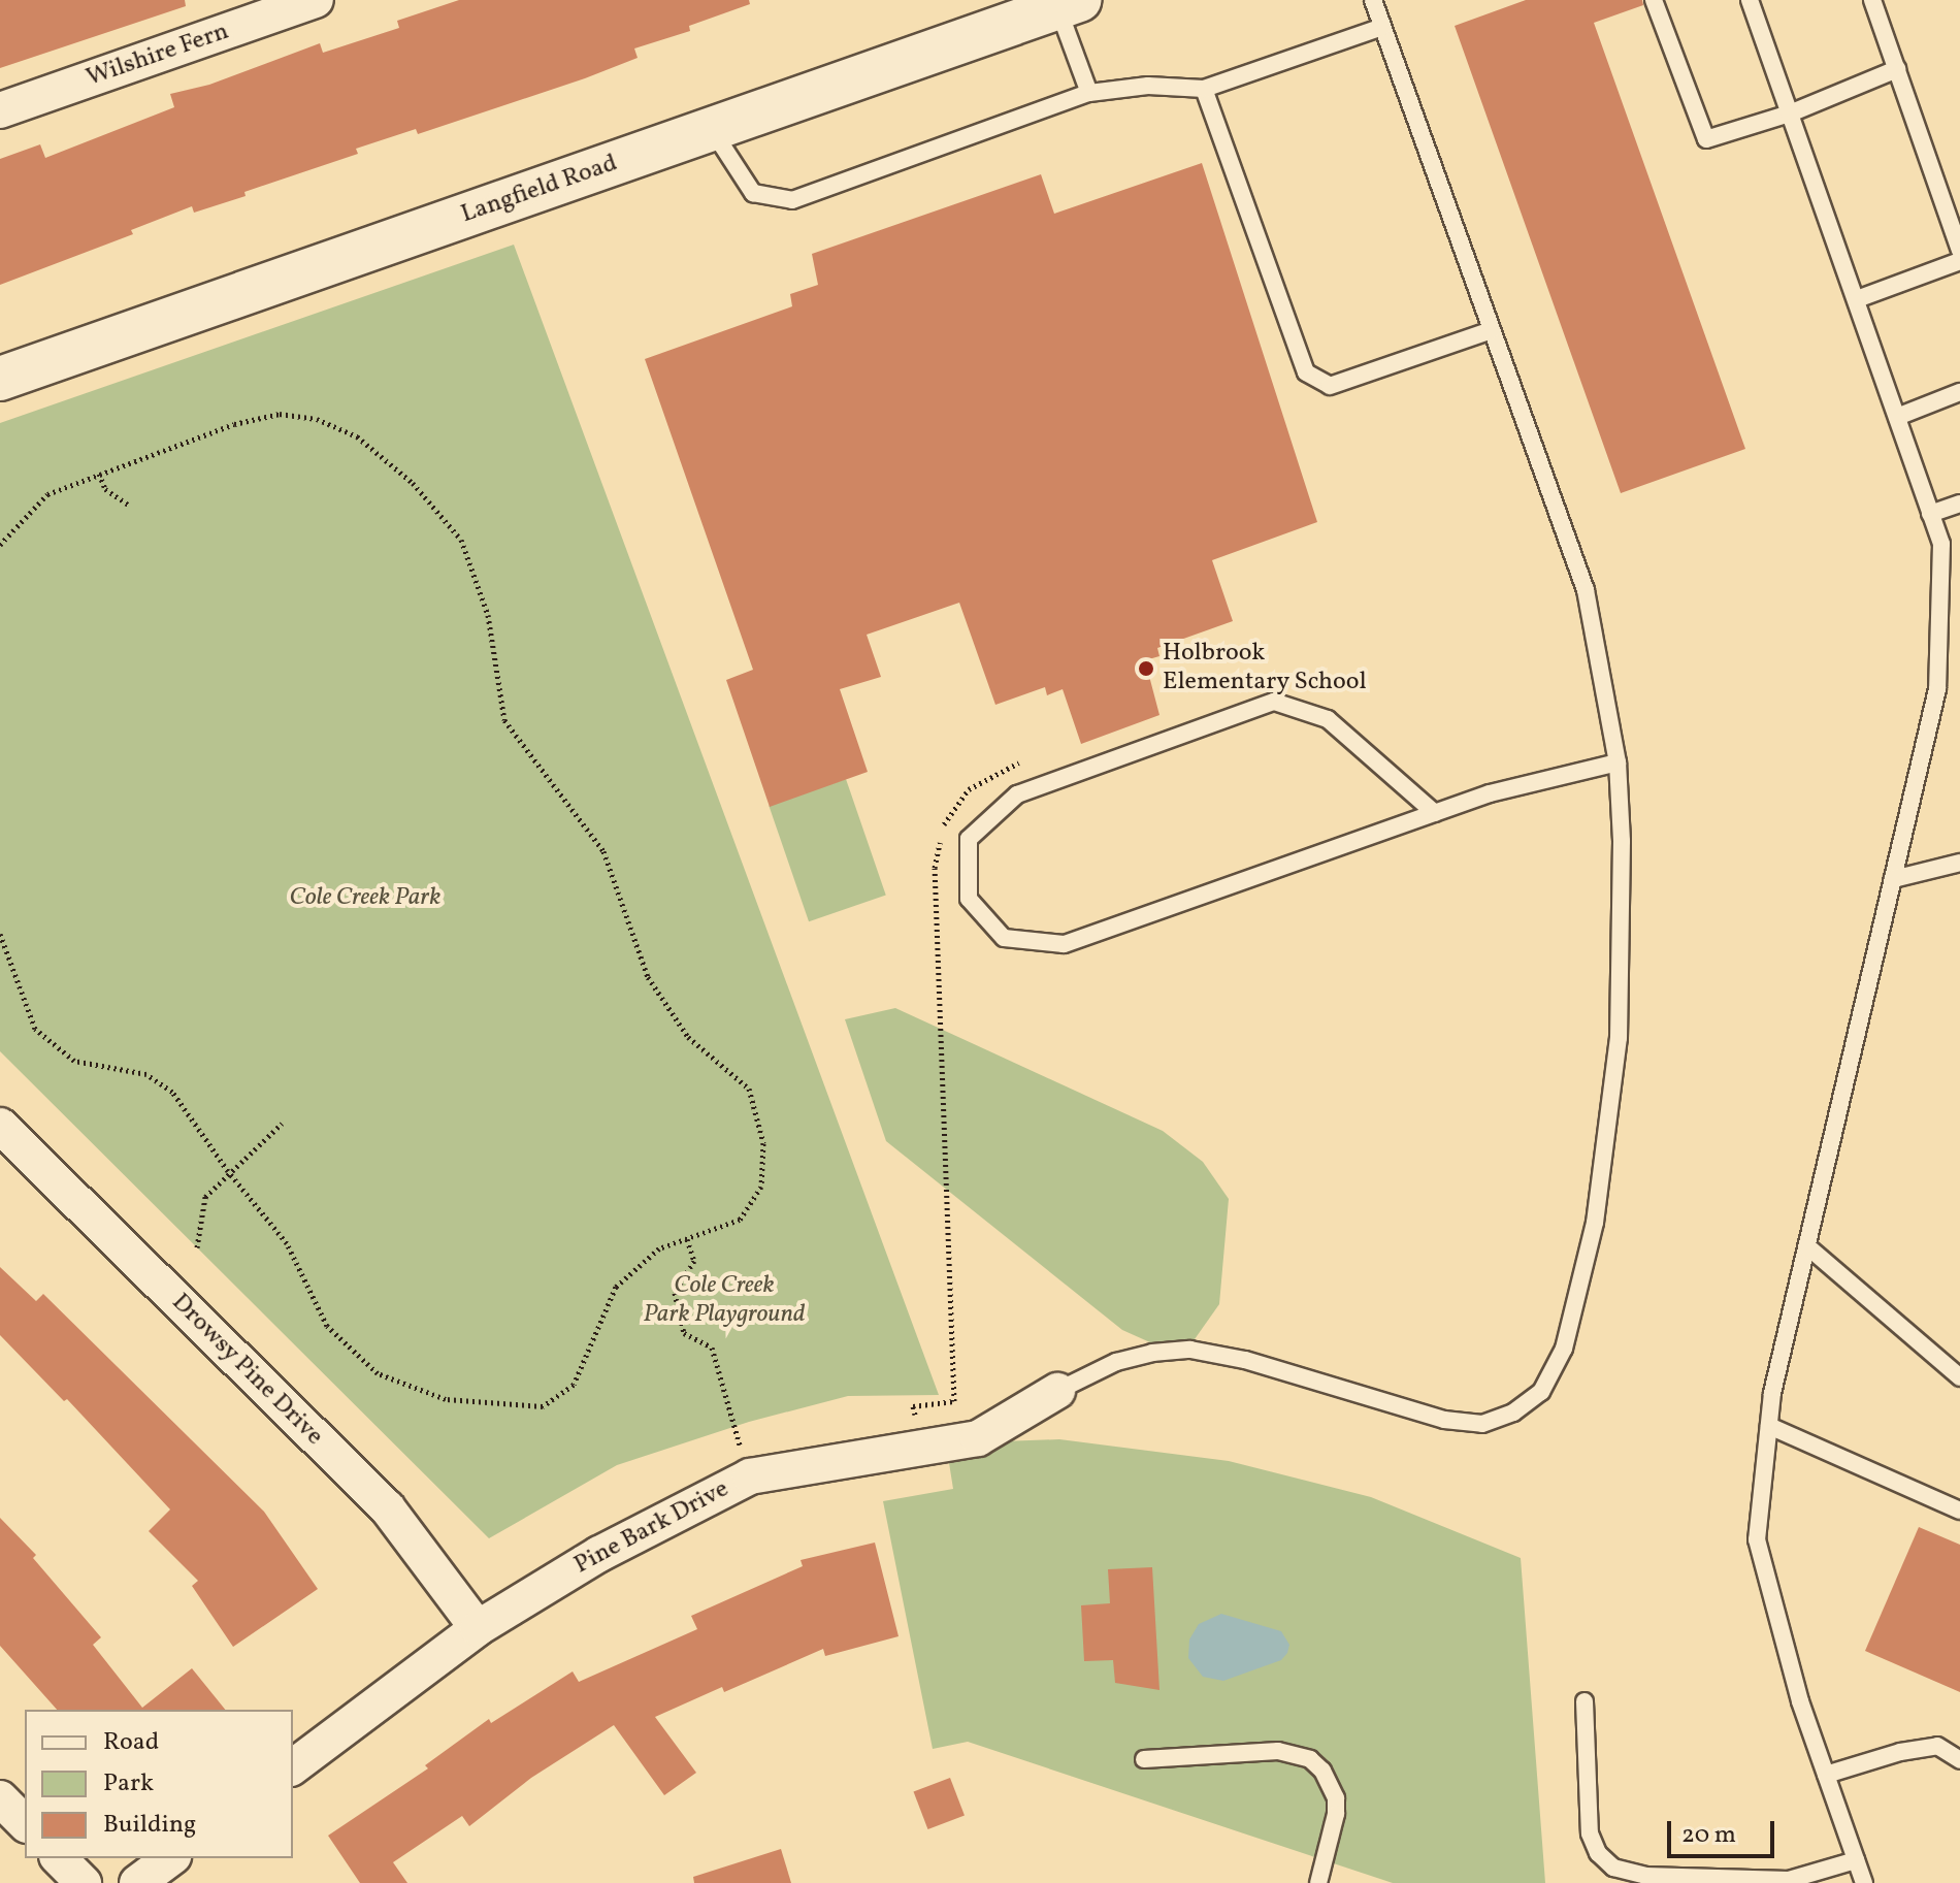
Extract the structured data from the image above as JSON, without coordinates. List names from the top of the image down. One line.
{"streets":{"street":["Wilshire Fern","Langfield Road","Drowsy Pine Drive","Pine Bark Drive"]},"crossings":[["Drowsy Pine Drive","Pine Bark Drive"]],"parks":["Cole Creek Park","Cole Creek Park Playground"],"places":["Holbrook Elementary School"],"legend":["Road","Park","Building"],"scale_bar":"20 m"}
